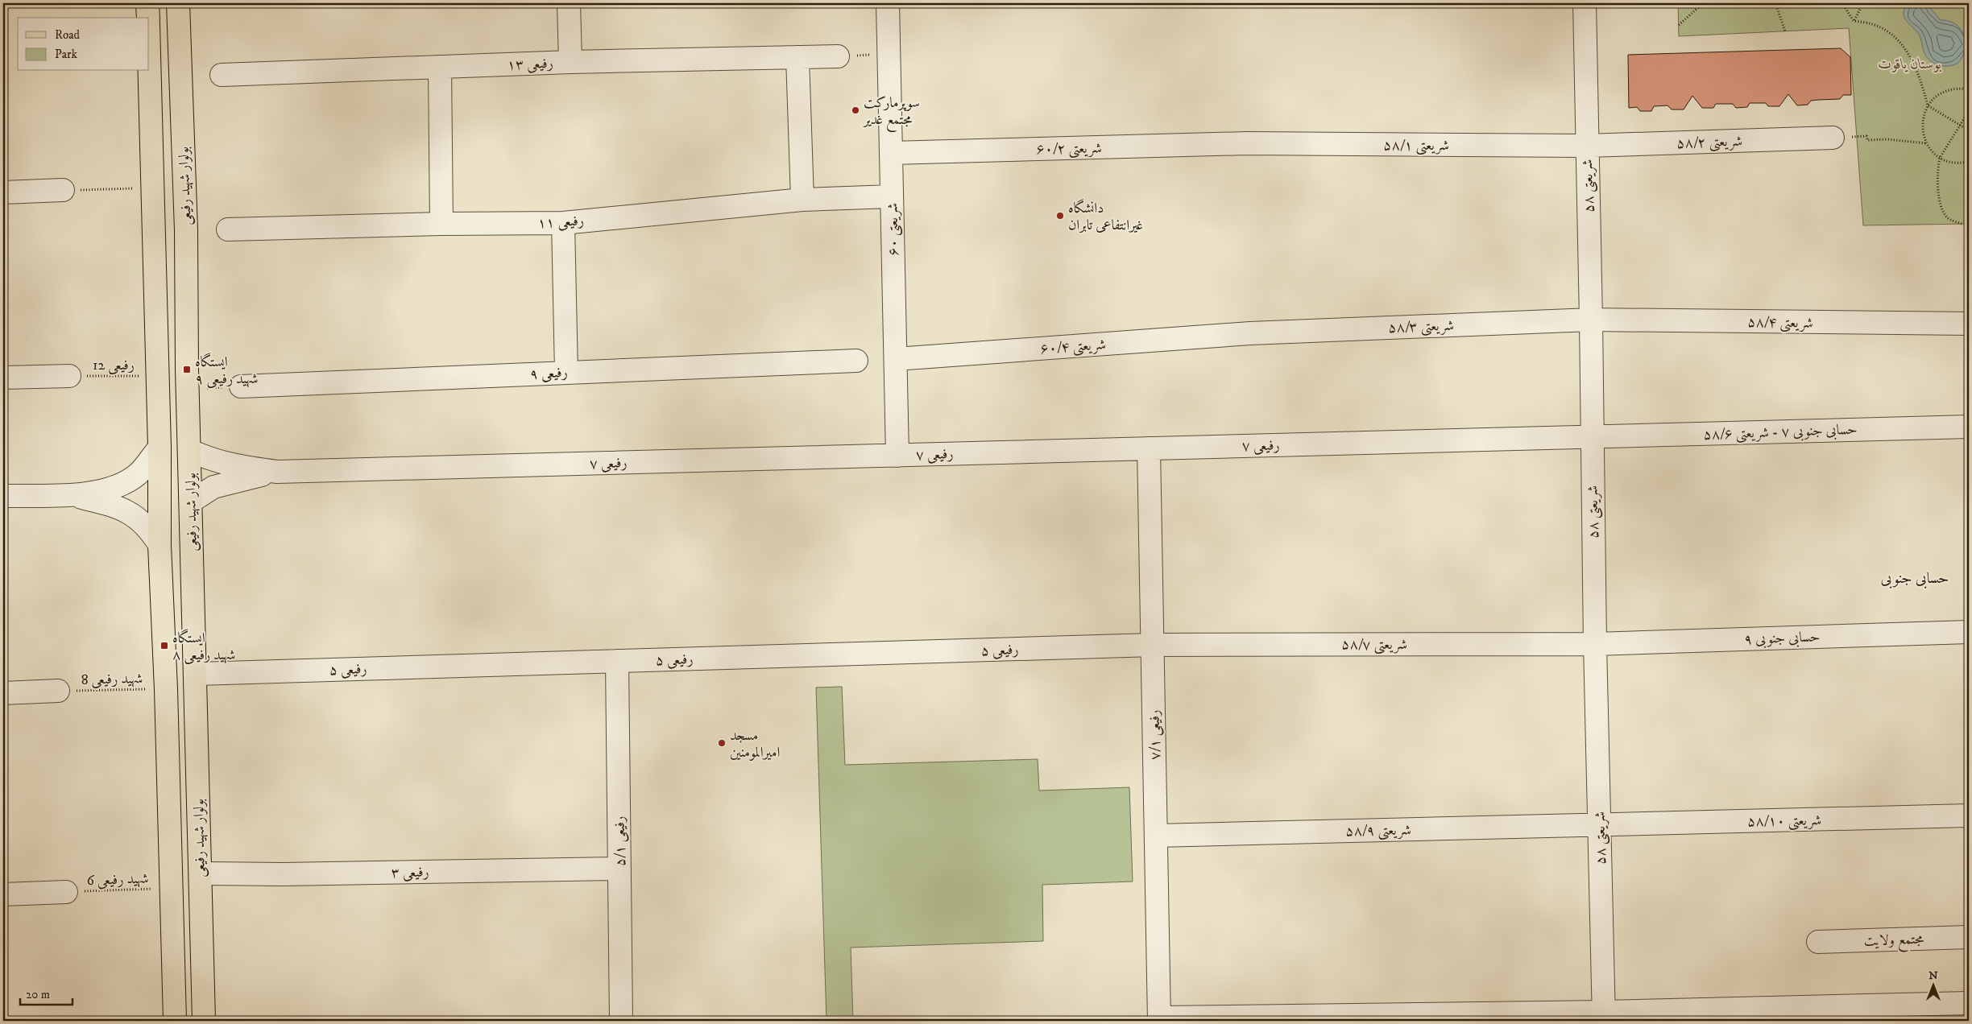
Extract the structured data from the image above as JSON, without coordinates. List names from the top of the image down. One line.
{"streets":{"main road":["بولوار شهید رفیعی"],"street":["رفیعی ۱۳","شریعتی ۵۸/۲","شریعتی ۵۸/۱","شریعتی ۶۰/۲","شریعتی ۵۸","رفیعی ۱۱","شریعتی ۶۰","شریعتی ۵۸/۴","شریعتی ۵۸/۳","شریعتی ۶۰/۴","رفیعی ۹","حسابی جنوبی ۷ - شریعتی ۵۸/۶","رفیعی ۷","حسابی جنوبی ۹","شریعتی ۵۸/۷","رفیعی ۵","رفیعی ۷/۱","شریعتی ۵۸/۱۰","شریعتی ۵۸/۹","رفیعی ۵/۱","رفیعی ۳","مجتمع ولایت"],"path":["رفیعی 12","شهید رفیعی 8","شهید رفیعی 6"]},"crossings":[["شریعتی ۵۸/۲","شریعتی ۵۸/۱"],["شریعتی ۵۸/۲","شریعتی ۵۸"],["شریعتی ۵۸/۱","شریعتی ۶۰/۲"],["شریعتی ۵۸/۱","شریعتی ۵۸"],["شریعتی ۶۰/۲","شریعتی ۶۰"],["بولوار شهید رفیعی","رفیعی 12"],["بولوار شهید رفیعی","رفیعی ۵"],["بولوار شهید رفیعی","شهید رفیعی 8"],["بولوار شهید رفیعی","رفیعی ۳"],["بولوار شهید رفیعی","شهید رفیعی 6"],["شریعتی ۵۸","شریعتی ۵۸/۴"],["شریعتی ۵۸","شریعتی ۵۸/۳"],["شریعتی ۵۸","حسابی جنوبی ۷ - شریعتی ۵۸/۶"],["شریعتی ۵۸","رفیعی ۷"],["شریعتی ۵۸","حسابی جنوبی ۹"],["شریعتی ۵۸","شریعتی ۵۸/۷"],["شریعتی ۵۸","شریعتی ۵۸/۱۰"],["شریعتی ۵۸","شریعتی ۵۸/۹"],["رفیعی ۱۱","شریعتی ۶۰"],["شریعتی ۶۰","شریعتی ۶۰/۴"],["شریعتی ۶۰","رفیعی ۷"],["شریعتی ۵۸/۴","شریعتی ۵۸/۳"],["شریعتی ۵۸/۳","شریعتی ۶۰/۴"],["حسابی جنوبی ۷ - شریعتی ۵۸/۶","رفیعی ۷"],["رفیعی ۷","رفیعی ۷/۱"],["حسابی جنوبی ۹","شریعتی ۵۸/۷"],["شریعتی ۵۸/۷","رفیعی ۵"],["شریعتی ۵۸/۷","رفیعی ۷/۱"],["رفیعی ۵","رفیعی ۷/۱"],["رفیعی ۵","رفیعی ۵/۱"],["رفیعی ۷/۱","شریعتی ۵۸/۹"],["شریعتی ۵۸/۱۰","شریعتی ۵۸/۹"],["رفیعی ۵/۱","رفیعی ۳"]],"districts":["حسابی جنوبی"],"parks":["بوستان یاقوت"],"places":{"other":["سوپرمارکت مجتمع غدیر","دانشگاه غیرانتفاعی تابران","مسجد امیرالمومنین"],"transit":["ایستگاه شهید رفیعی ۹","ایستگاه شهید رفیعی ۸"]},"legend":["Road","Park"],"scale_bar":"20 m","north":"top"}
